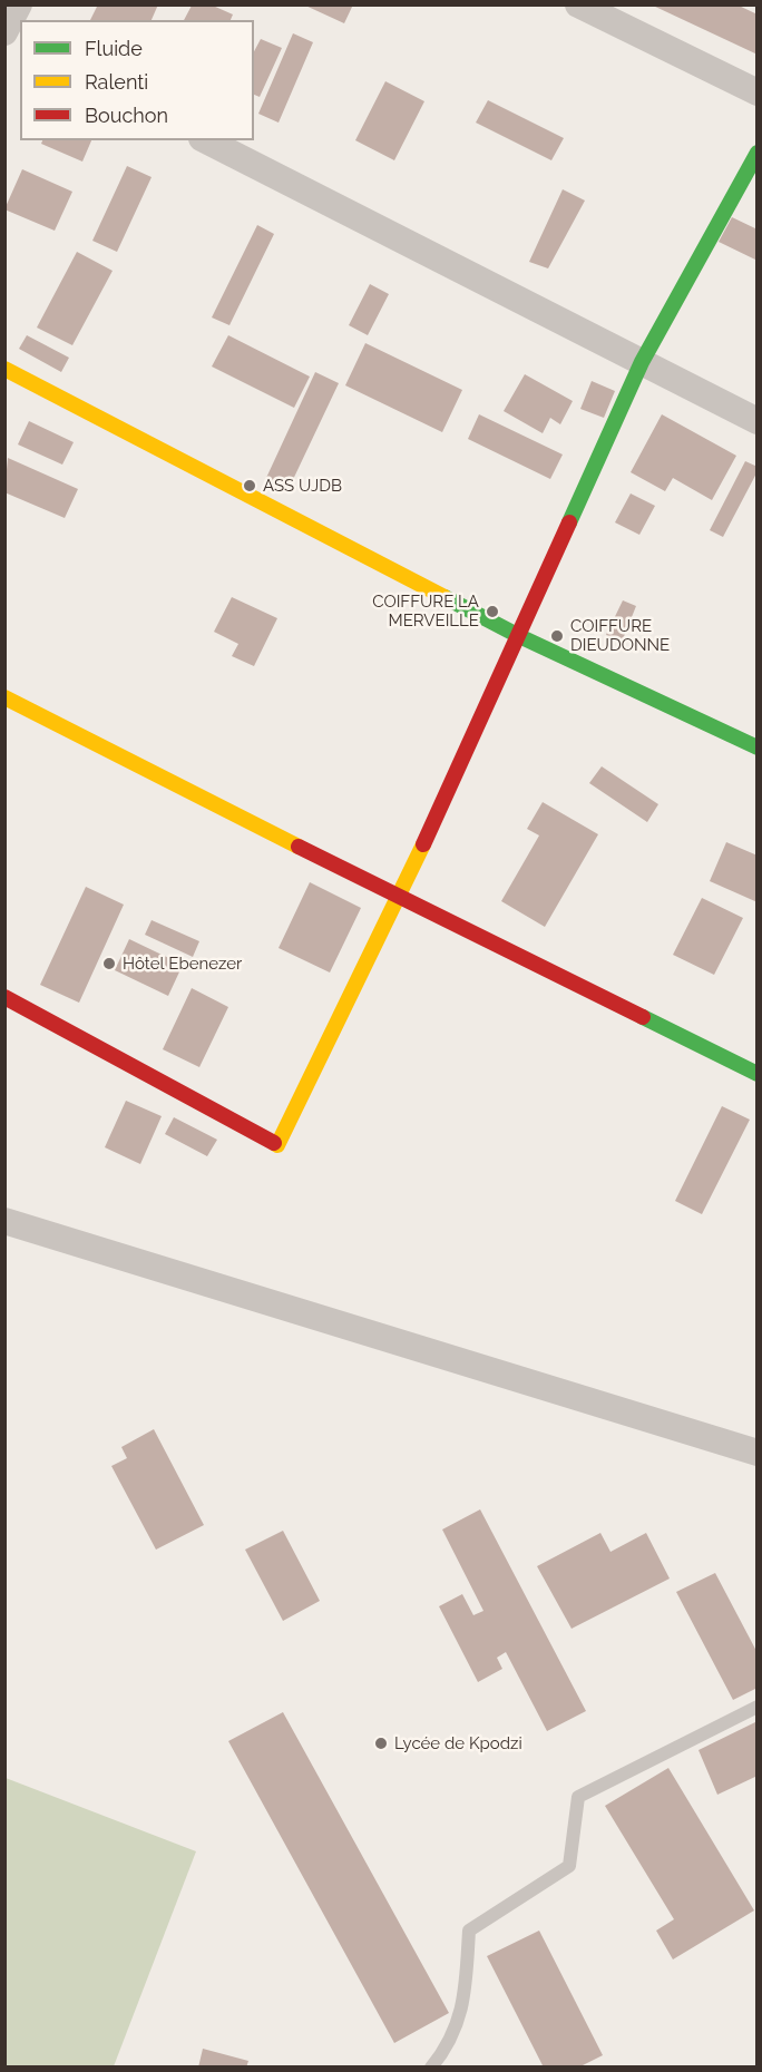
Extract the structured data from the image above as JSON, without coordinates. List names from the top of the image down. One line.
{"places":["ASS UJDB","COIFFURE LA MERVEILLE","COIFFURE DIEUDONNE","Hôtel Ebenezer","Lycée de Kpodzi"],"legend":["Fluide","Ralenti","Bouchon"]}
